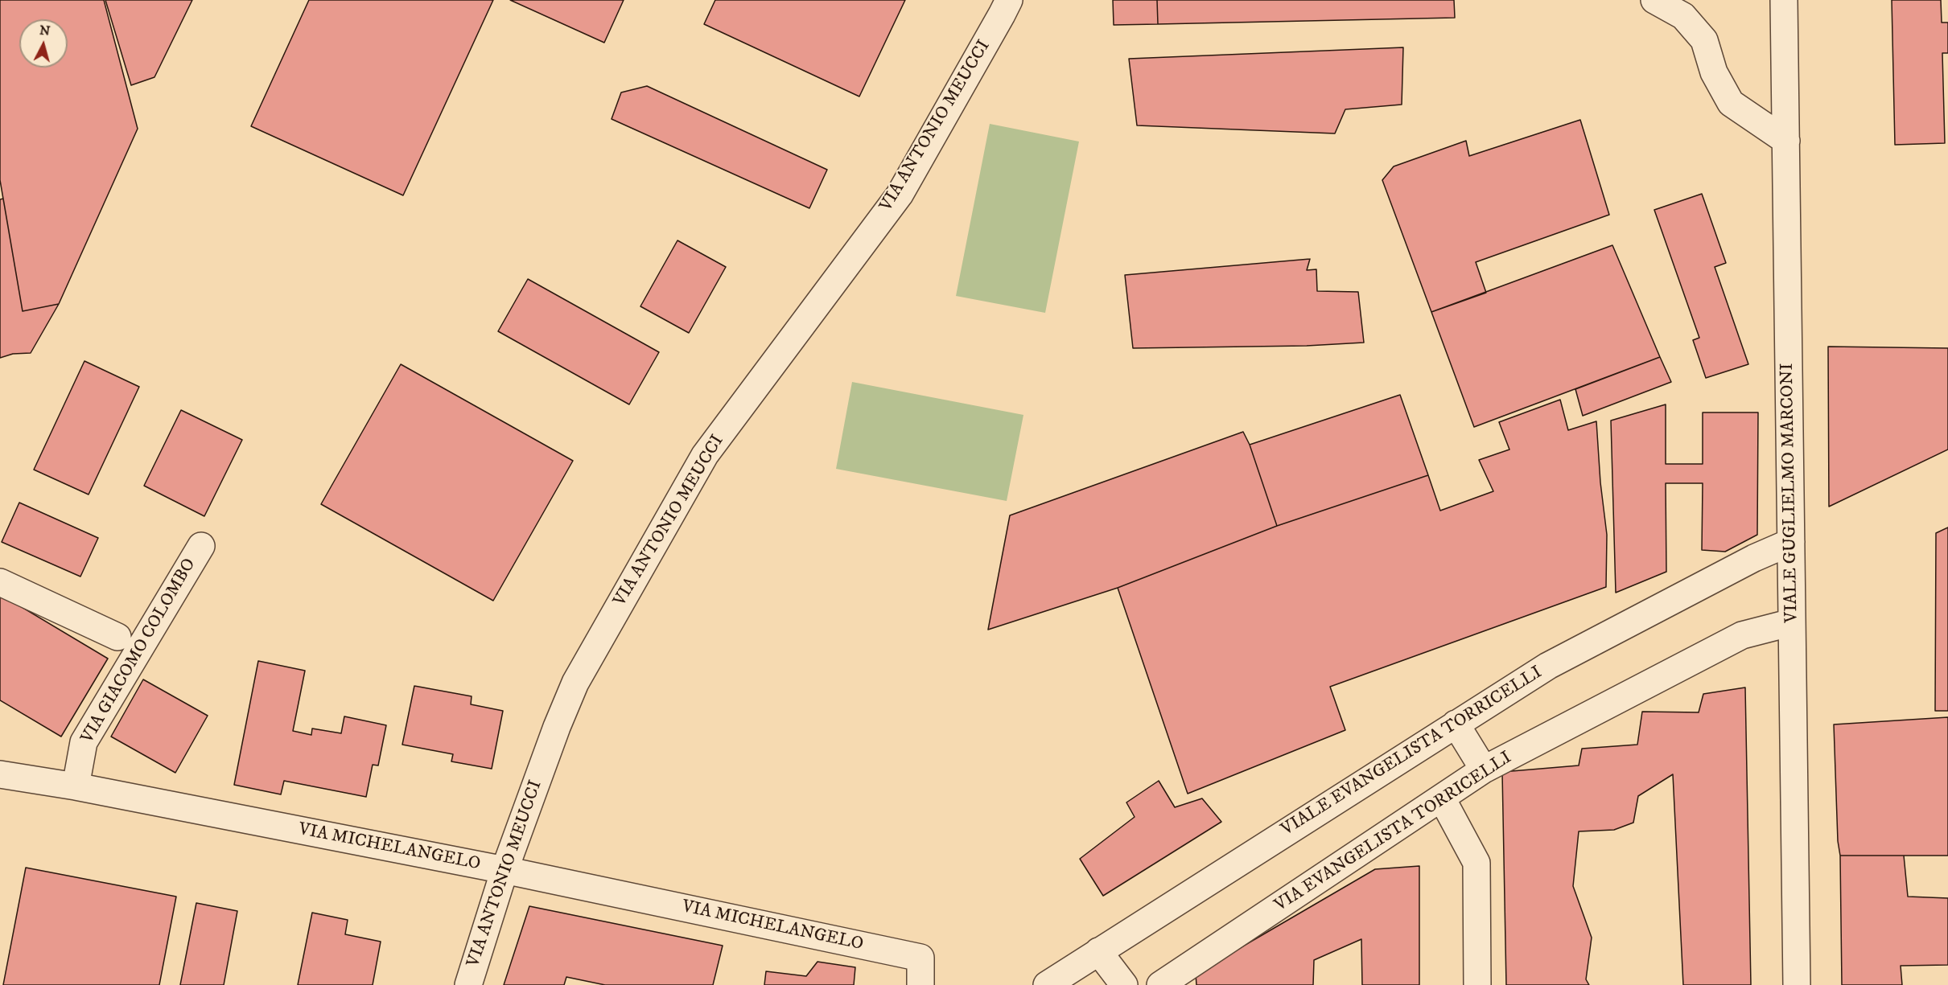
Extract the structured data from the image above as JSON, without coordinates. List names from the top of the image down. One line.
{"streets":{"street":["VIA ANTONIO MEUCCI","VIALE GUGLIELMO MARCONI","VIA GIACOMO COLOMBO","VIALE EVANGELISTA TORRICELLI","VIA EVANGELISTA TORRICELLI","VIA MICHELANGELO"]},"crossings":[["VIA ANTONIO MEUCCI","VIA MICHELANGELO"],["VIALE GUGLIELMO MARCONI","VIALE EVANGELISTA TORRICELLI"],["VIALE GUGLIELMO MARCONI","VIA EVANGELISTA TORRICELLI"],["VIA GIACOMO COLOMBO","VIA MICHELANGELO"]],"north":"top"}
